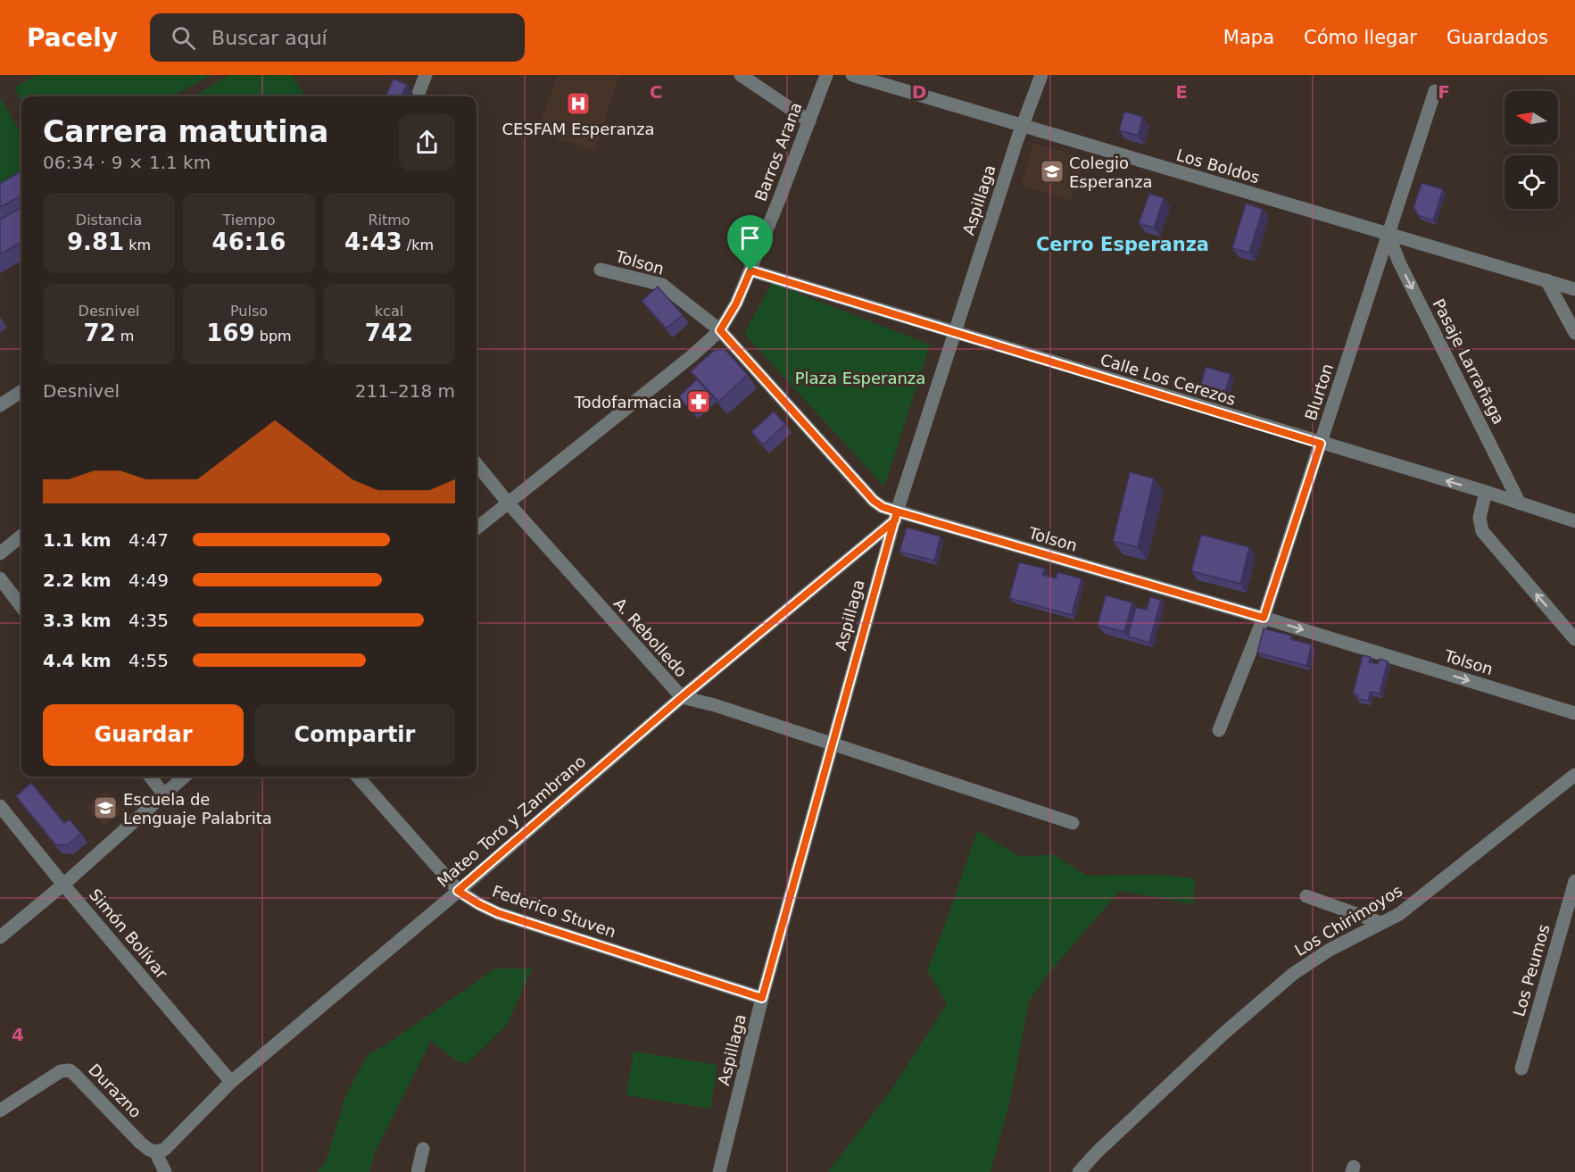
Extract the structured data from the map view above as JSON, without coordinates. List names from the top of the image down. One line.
{"streets":{"street":["Barros Arana","Los Boldos","Aspillaga","Tolson","Pasaje Larrañaga","Calle Los Cerezos","Blurton","A. Rebolledo","Mateo Toro y Zambrano","Federico Stuven","Los Chirimoyos","Simón Bolívar","Los Peumos","Durazno"]},"crossings":[["Barros Arana","Tolson"],["Barros Arana","Calle Los Cerezos"],["Barros Arana","A. Rebolledo"],["Los Boldos","Aspillaga"],["Los Boldos","Pasaje Larrañaga"],["Los Boldos","Blurton"],["Aspillaga","Tolson"],["Aspillaga","Calle Los Cerezos"],["Aspillaga","A. Rebolledo"],["Aspillaga","Mateo Toro y Zambrano"],["Aspillaga","Federico Stuven"],["Tolson","Blurton"],["Tolson","Mateo Toro y Zambrano"],["Pasaje Larrañaga","Calle Los Cerezos"],["Pasaje Larrañaga","Blurton"],["Calle Los Cerezos","Blurton"],["A. Rebolledo","Mateo Toro y Zambrano"],["Mateo Toro y Zambrano","Federico Stuven"],["Mateo Toro y Zambrano","Simón Bolívar"],["Mateo Toro y Zambrano","Durazno"]],"one_way":["Pasaje Larrañaga"],"districts":["Cerro Esperanza"],"parks":["Plaza Esperanza"],"places":{"hospital":["CESFAM Esperanza"],"school or university":["Colegio Esperanza","Escuela de Lenguaje Palabrita"],"pharmacy":["Todofarmacia"]},"north":"left","page":{"header":"Pacely","search":"Buscar aquí","nav":["Mapa","Cómo llegar","Guardados"],"heading":["Carrera matutina","06:34 · 9 × 1.1 km"],"stats":[["Distancia","9.81 km"],["Tiempo","46:16"],["Ritmo","4:43 /km"],["Desnivel","72 m"],["Pulso","169 bpm"],["kcal","742"]],"chart":["Desnivel","211–218 m"],"list":[{"name":"1.1 km","note":"4:47"},{"name":"2.2 km","note":"4:49"},{"name":"3.3 km","note":"4:35"},{"name":"4.4 km","note":"4:55"}],"buttons":["Guardar","Compartir"]},"grid":{"columns":["C","D","E","F"],"rows":["4"]}}
